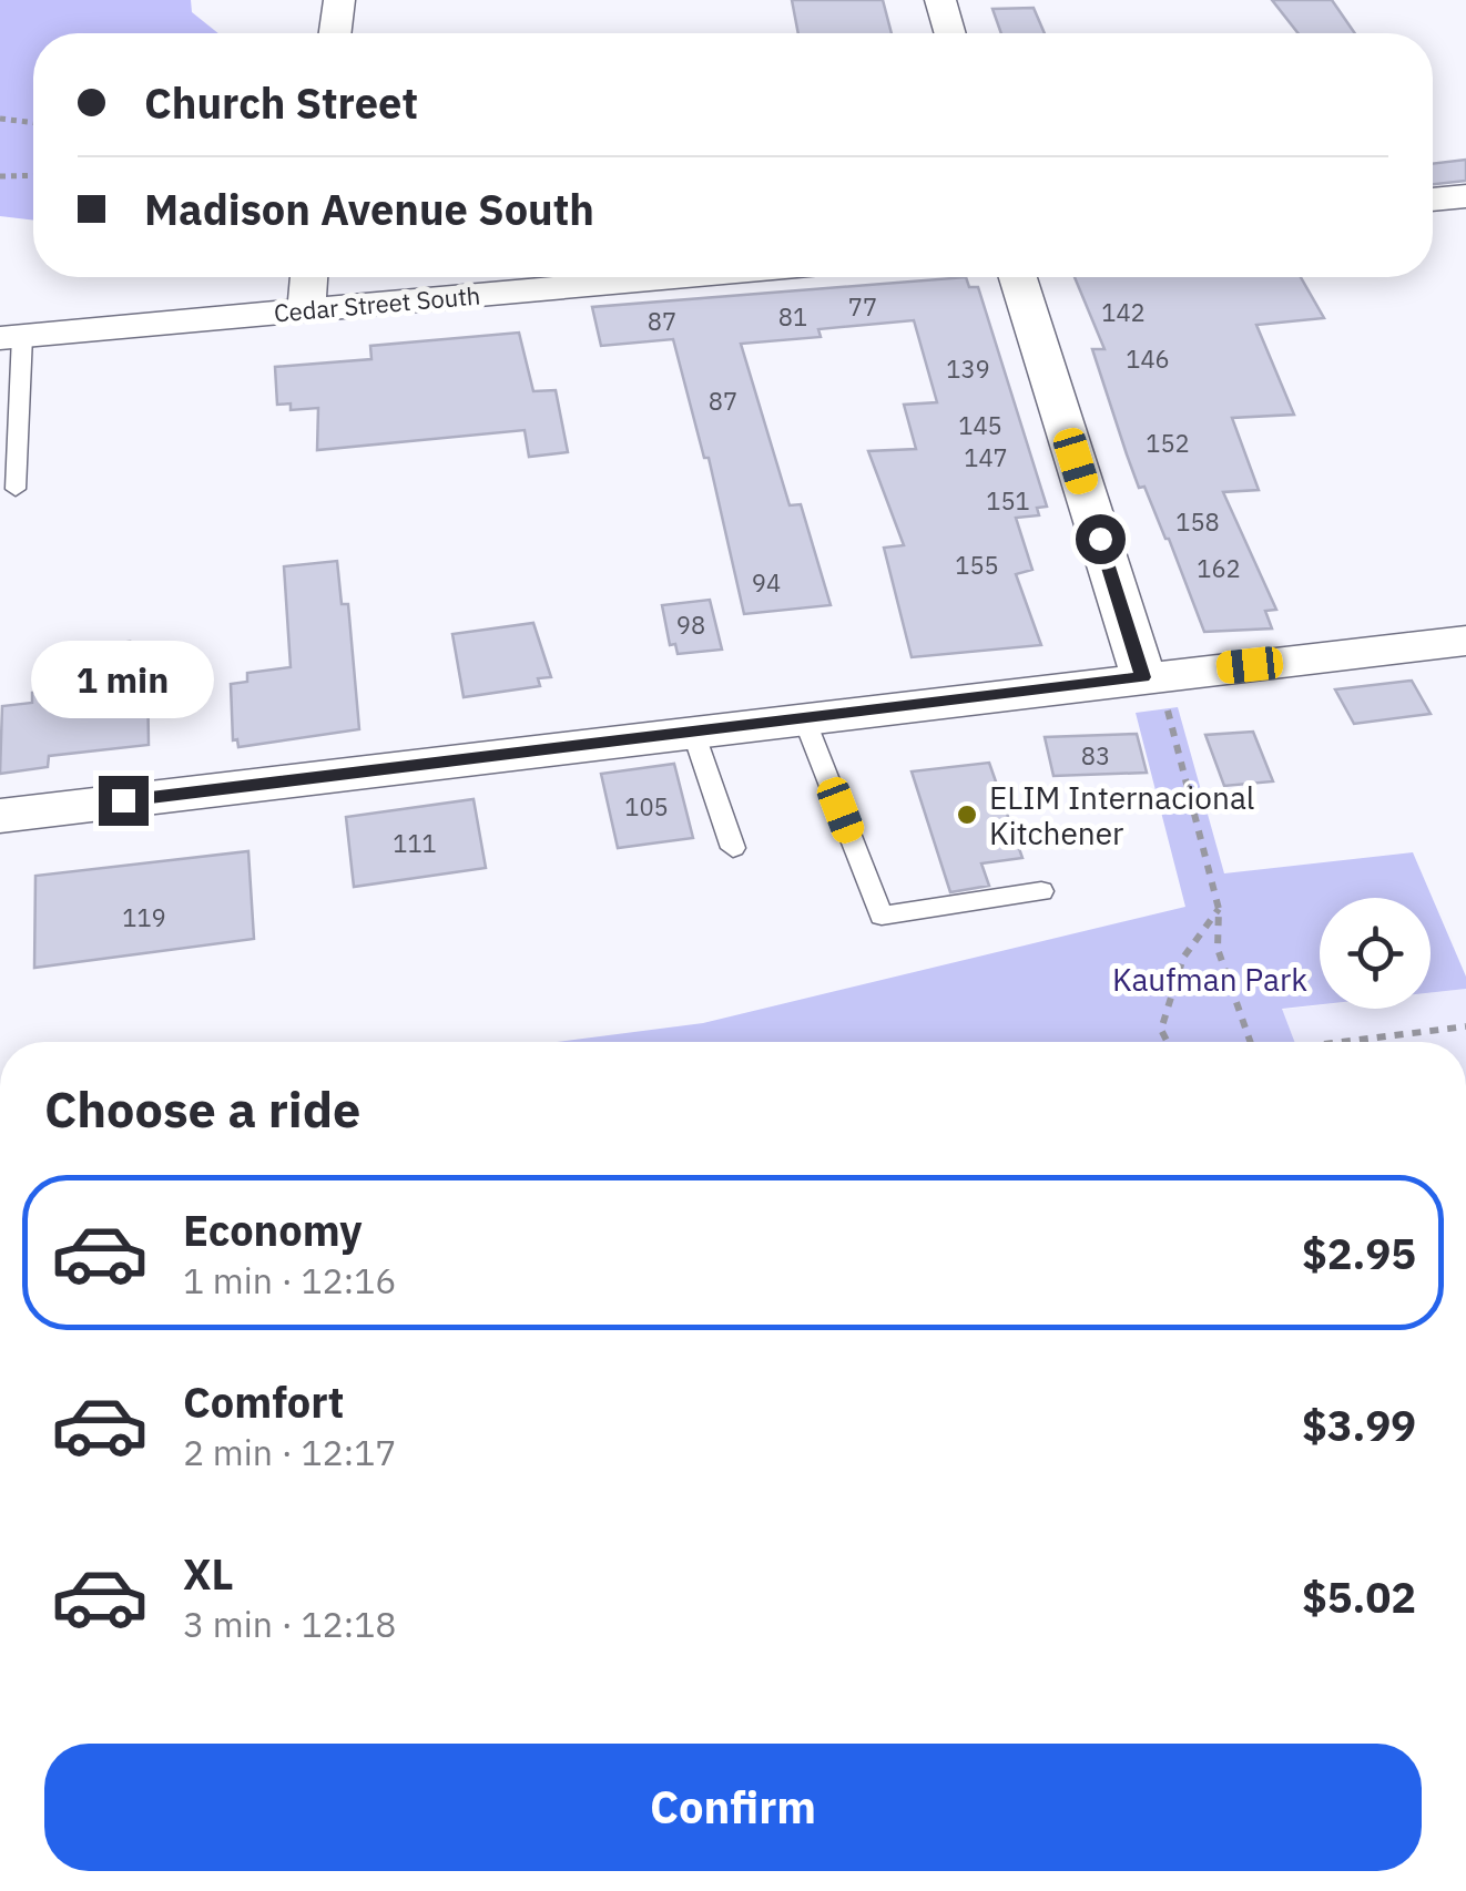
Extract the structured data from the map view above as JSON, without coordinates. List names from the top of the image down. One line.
{"streets":{"street":["Cedar Street South"]},"parks":["Kaufman Park"],"places":["ELIM Internacional Kitchener"],"house_numbers":["77","142","81","87","146","139","87","145","152","147","151","158","155","162","94","98","83","105","111","119"],"page":{"banner":["Church Street","Madison Avenue South"],"bubble":"1 min","heading":"Choose a ride","list":[{"name":"Economy","note":"1 min · 12:16","value":"$2.95"},{"name":"Comfort","note":"2 min · 12:17","value":"$3.99"},{"name":"XL","note":"3 min · 12:18","value":"$5.02"}],"buttons":"Confirm"}}
